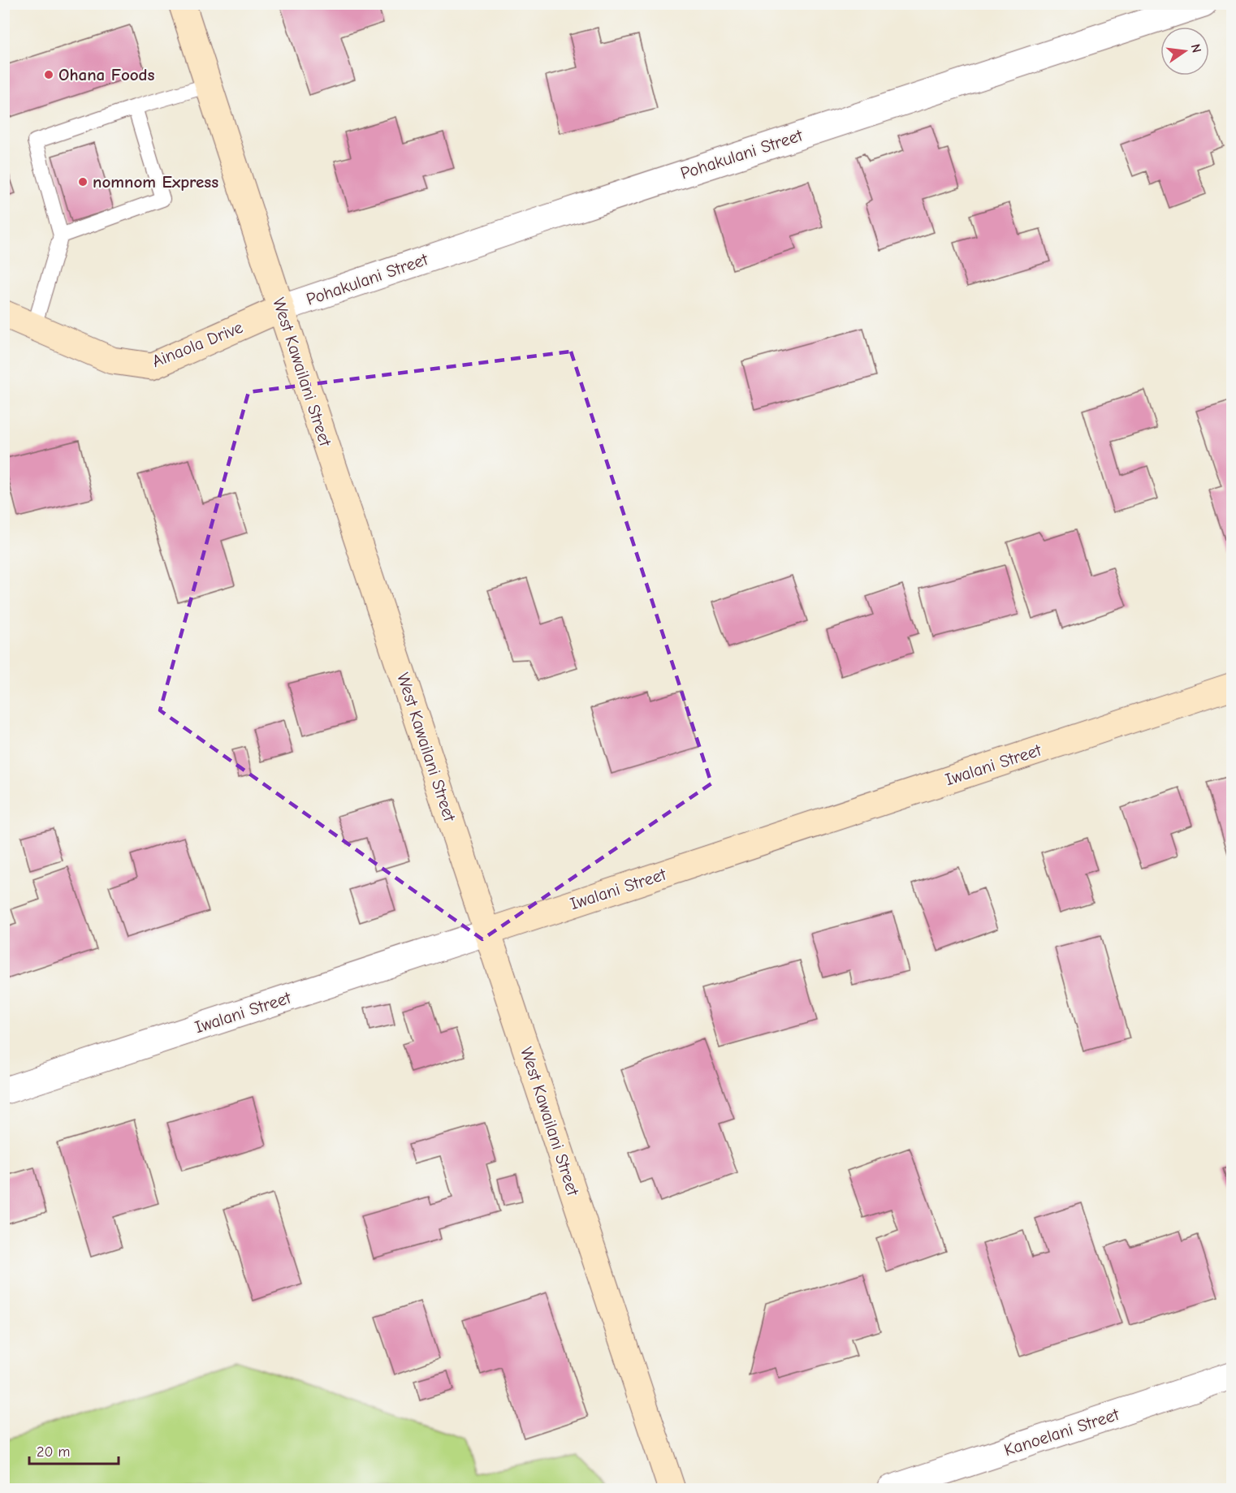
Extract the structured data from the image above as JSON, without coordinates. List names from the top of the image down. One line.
{"streets":{"street":["Pohakulani Street","Ainaola Drive","West Kawailani Street","Iwalani Street","Kanoelani Street"]},"crossings":[["Pohakulani Street","Ainaola Drive"],["Pohakulani Street","West Kawailani Street"],["Ainaola Drive","West Kawailani Street"],["West Kawailani Street","Iwalani Street"]],"places":["Ohana Foods","nomnom Express"],"scale_bar":"20 m","north":"right"}
